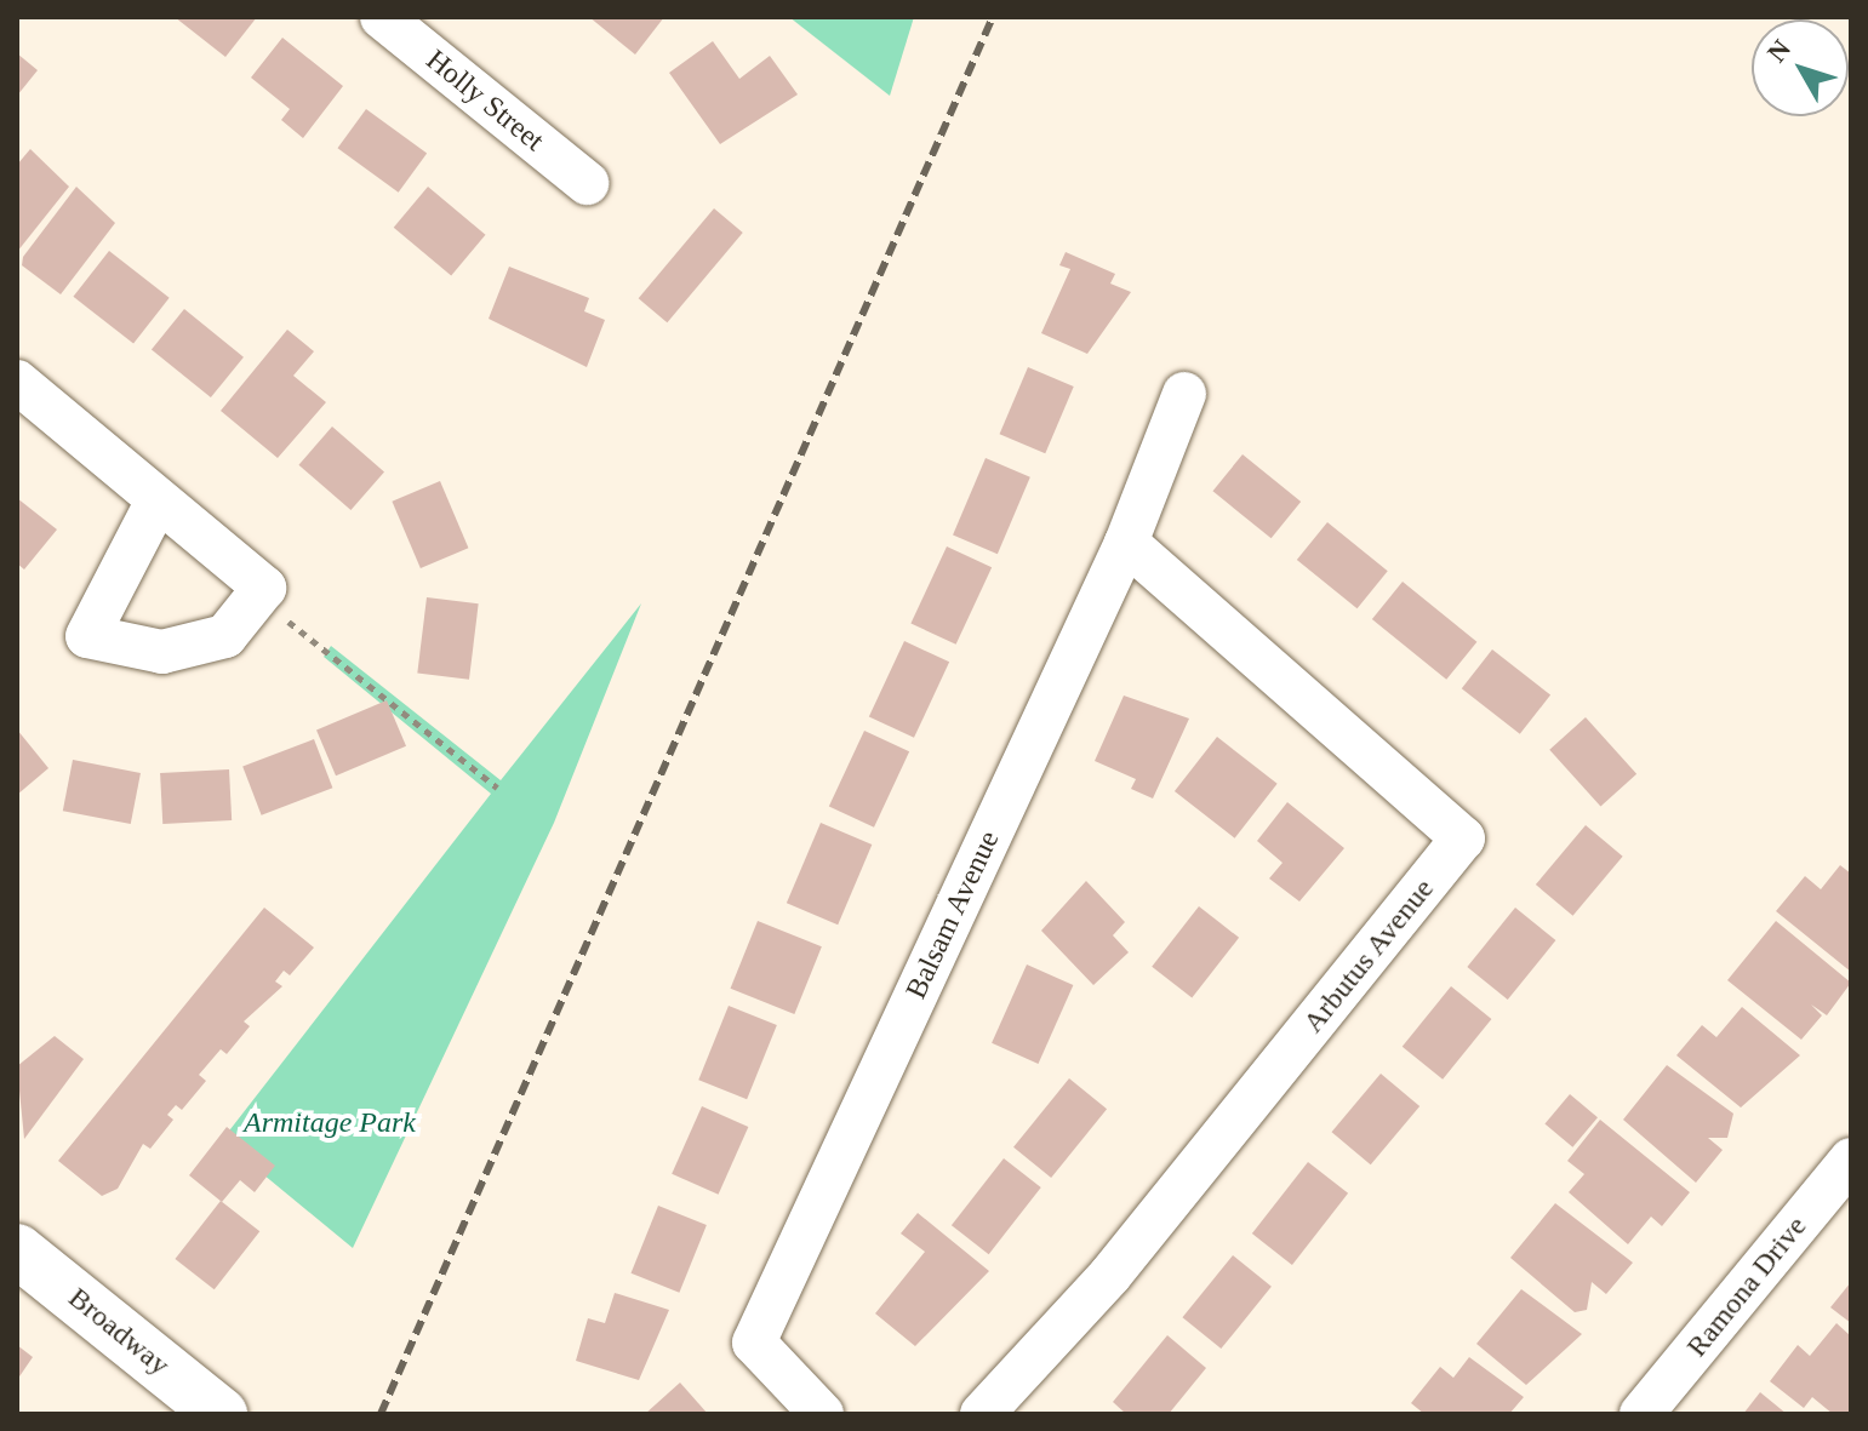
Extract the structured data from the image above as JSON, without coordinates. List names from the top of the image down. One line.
{"streets":{"street":["Holly Street","Balsam Avenue","Arbutus Avenue","Ramona Drive","Broadway"]},"crossings":[["Balsam Avenue","Arbutus Avenue"]],"parks":["Armitage Park"],"north":"top left"}
